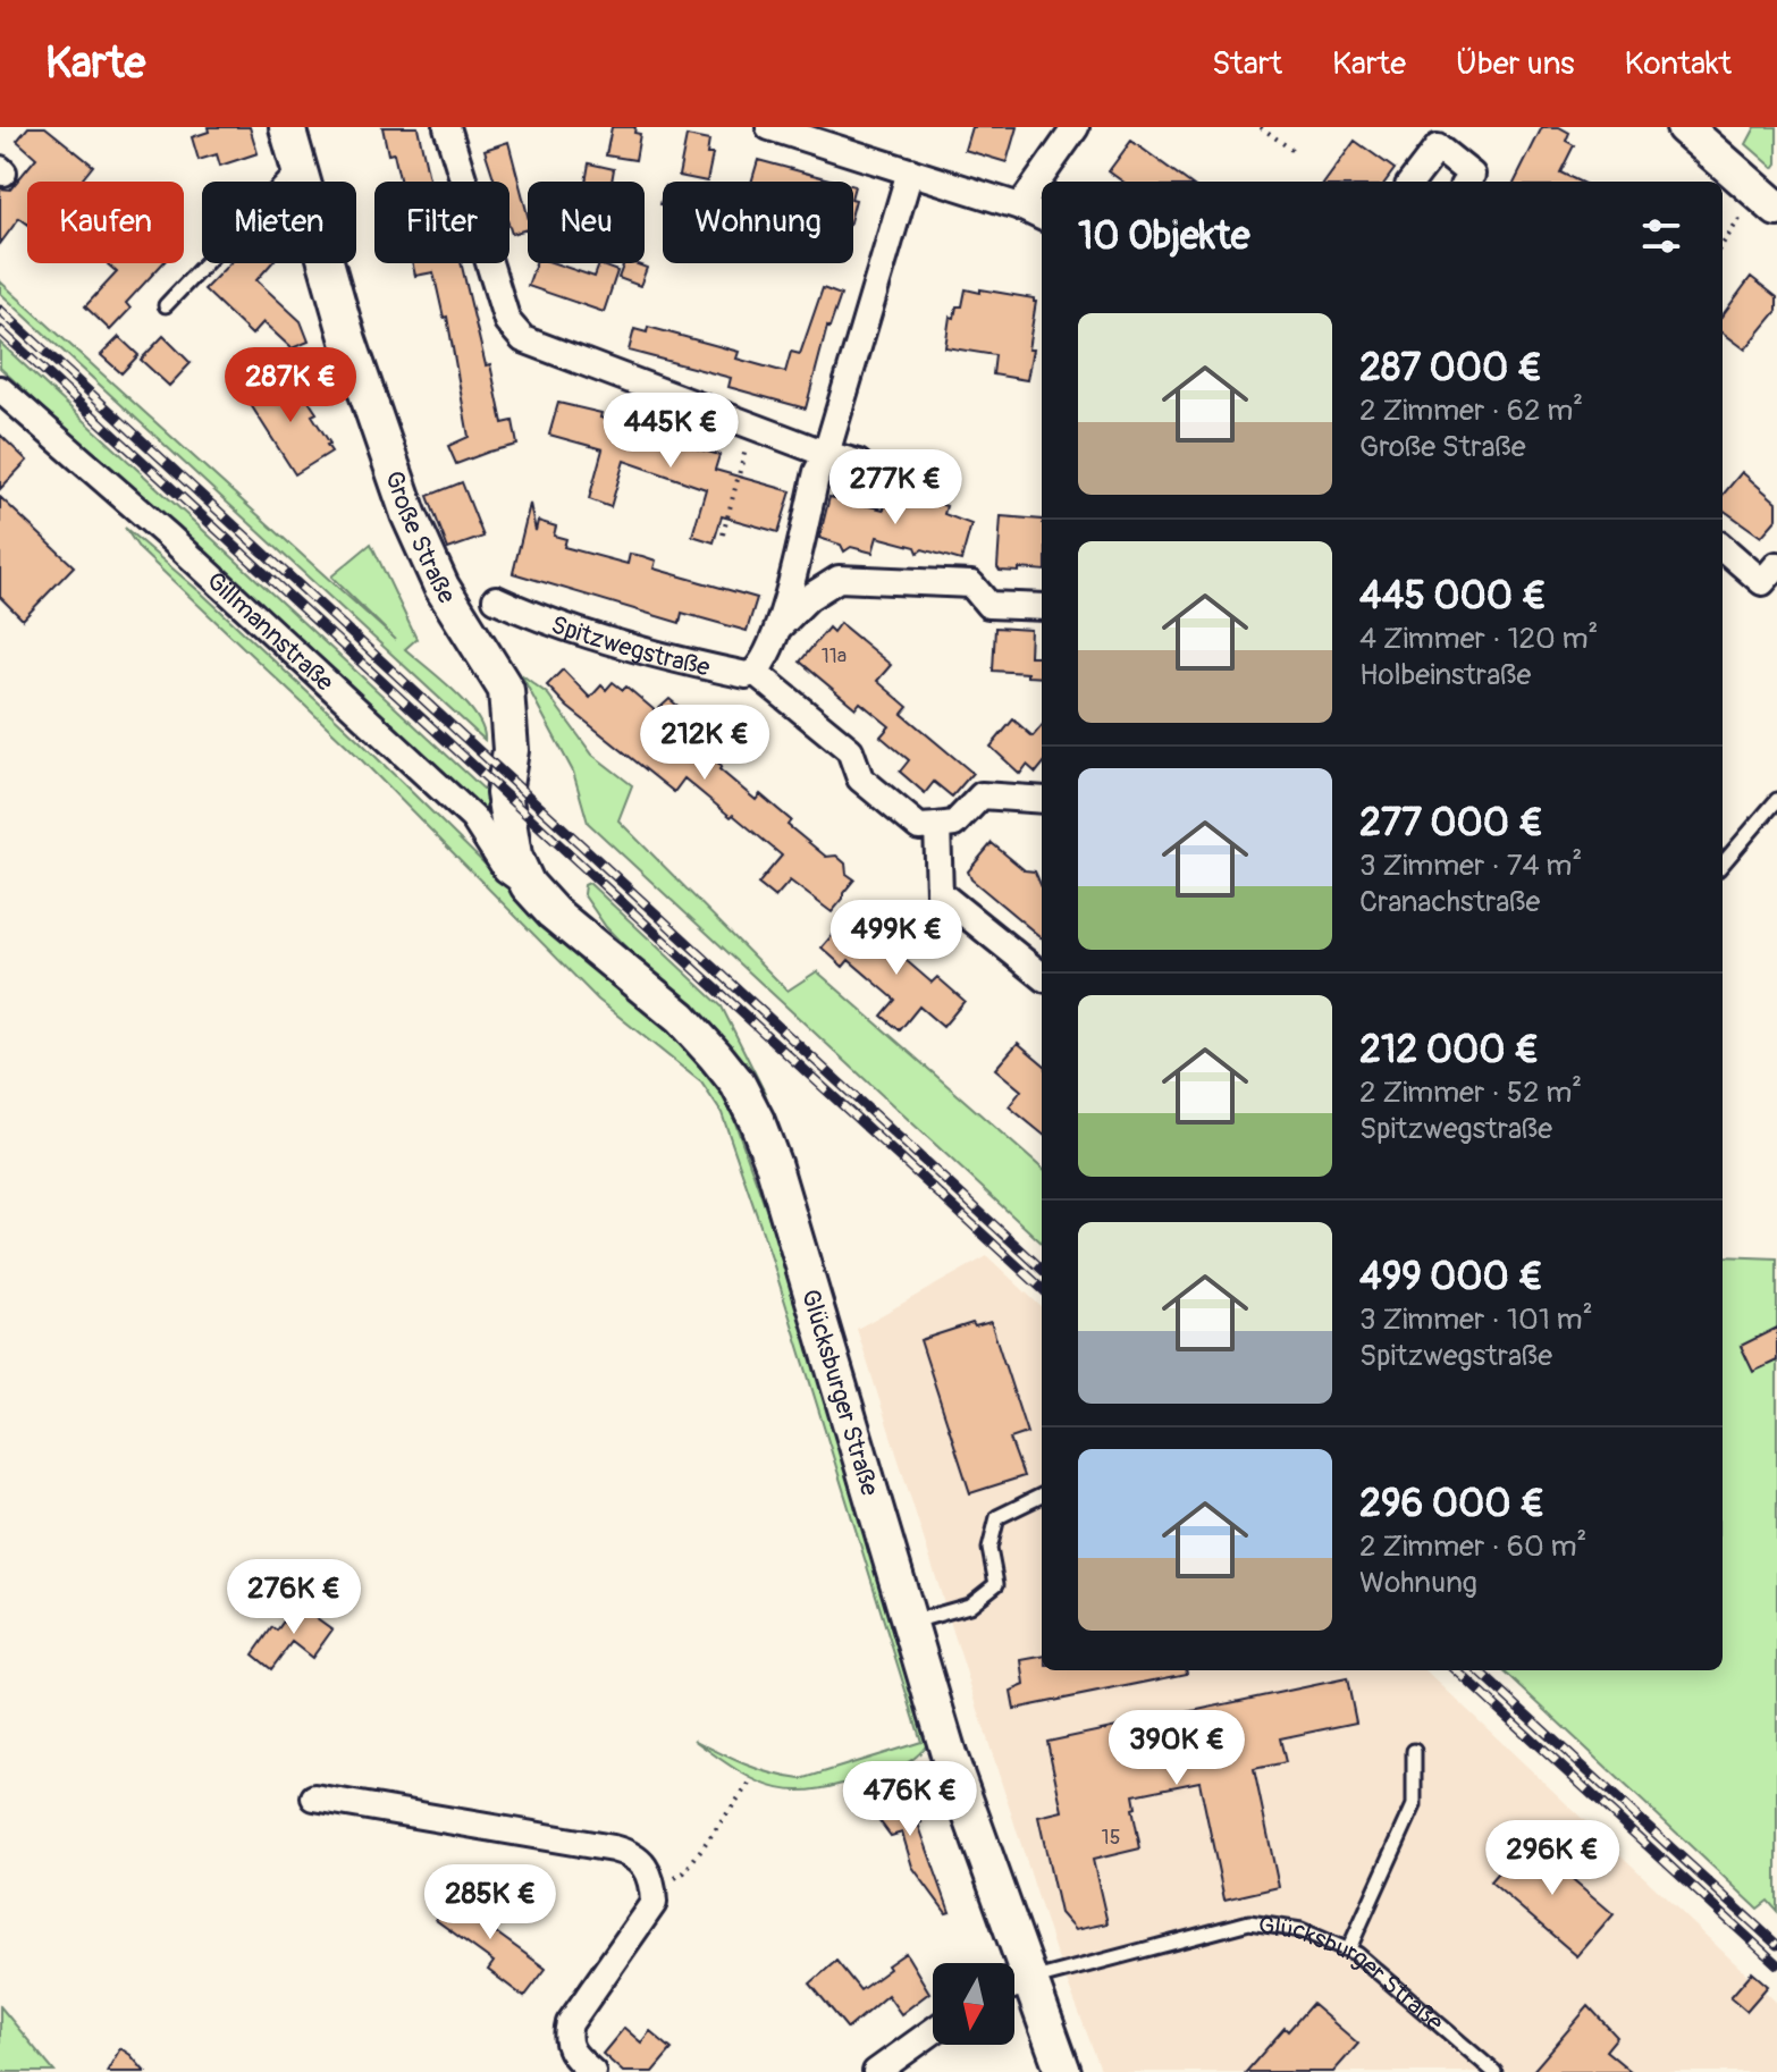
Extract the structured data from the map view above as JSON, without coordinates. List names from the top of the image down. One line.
{"streets":{"main road":["Große Straße","Glücksburger Straße"],"street":["Gillmannstraße","Spitzwegstraße"]},"crossings":[["Große Straße","Gillmannstraße"],["Große Straße","Glücksburger Straße"],["Gillmannstraße","Glücksburger Straße"]],"house_numbers":["11a","15"],"north":"bottom","page":{"header":"Karte","nav":["Start","Karte","Über uns","Kontakt"],"chip":["Kaufen","Mieten","Filter","Neu","Wohnung"],"heading":"10 Objekte","list":[{"name":"287 000 €","note":"2 Zimmer · 62 m² · Große Straße"},{"name":"445 000 €","note":"4 Zimmer · 120 m² · Holbeinstraße"},{"name":"277 000 €","note":"3 Zimmer · 74 m² · Cranachstraße"},{"name":"212 000 €","note":"2 Zimmer · 52 m² · Spitzwegstraße"},{"name":"499 000 €","note":"3 Zimmer · 101 m² · Spitzwegstraße"},{"name":"296 000 €","note":"2 Zimmer · 60 m² · Wohnung"}],"price":["287K €","445K €","277K €","212K €","499K €","276K €","390K €","476K €","296K €","285K €"]}}
